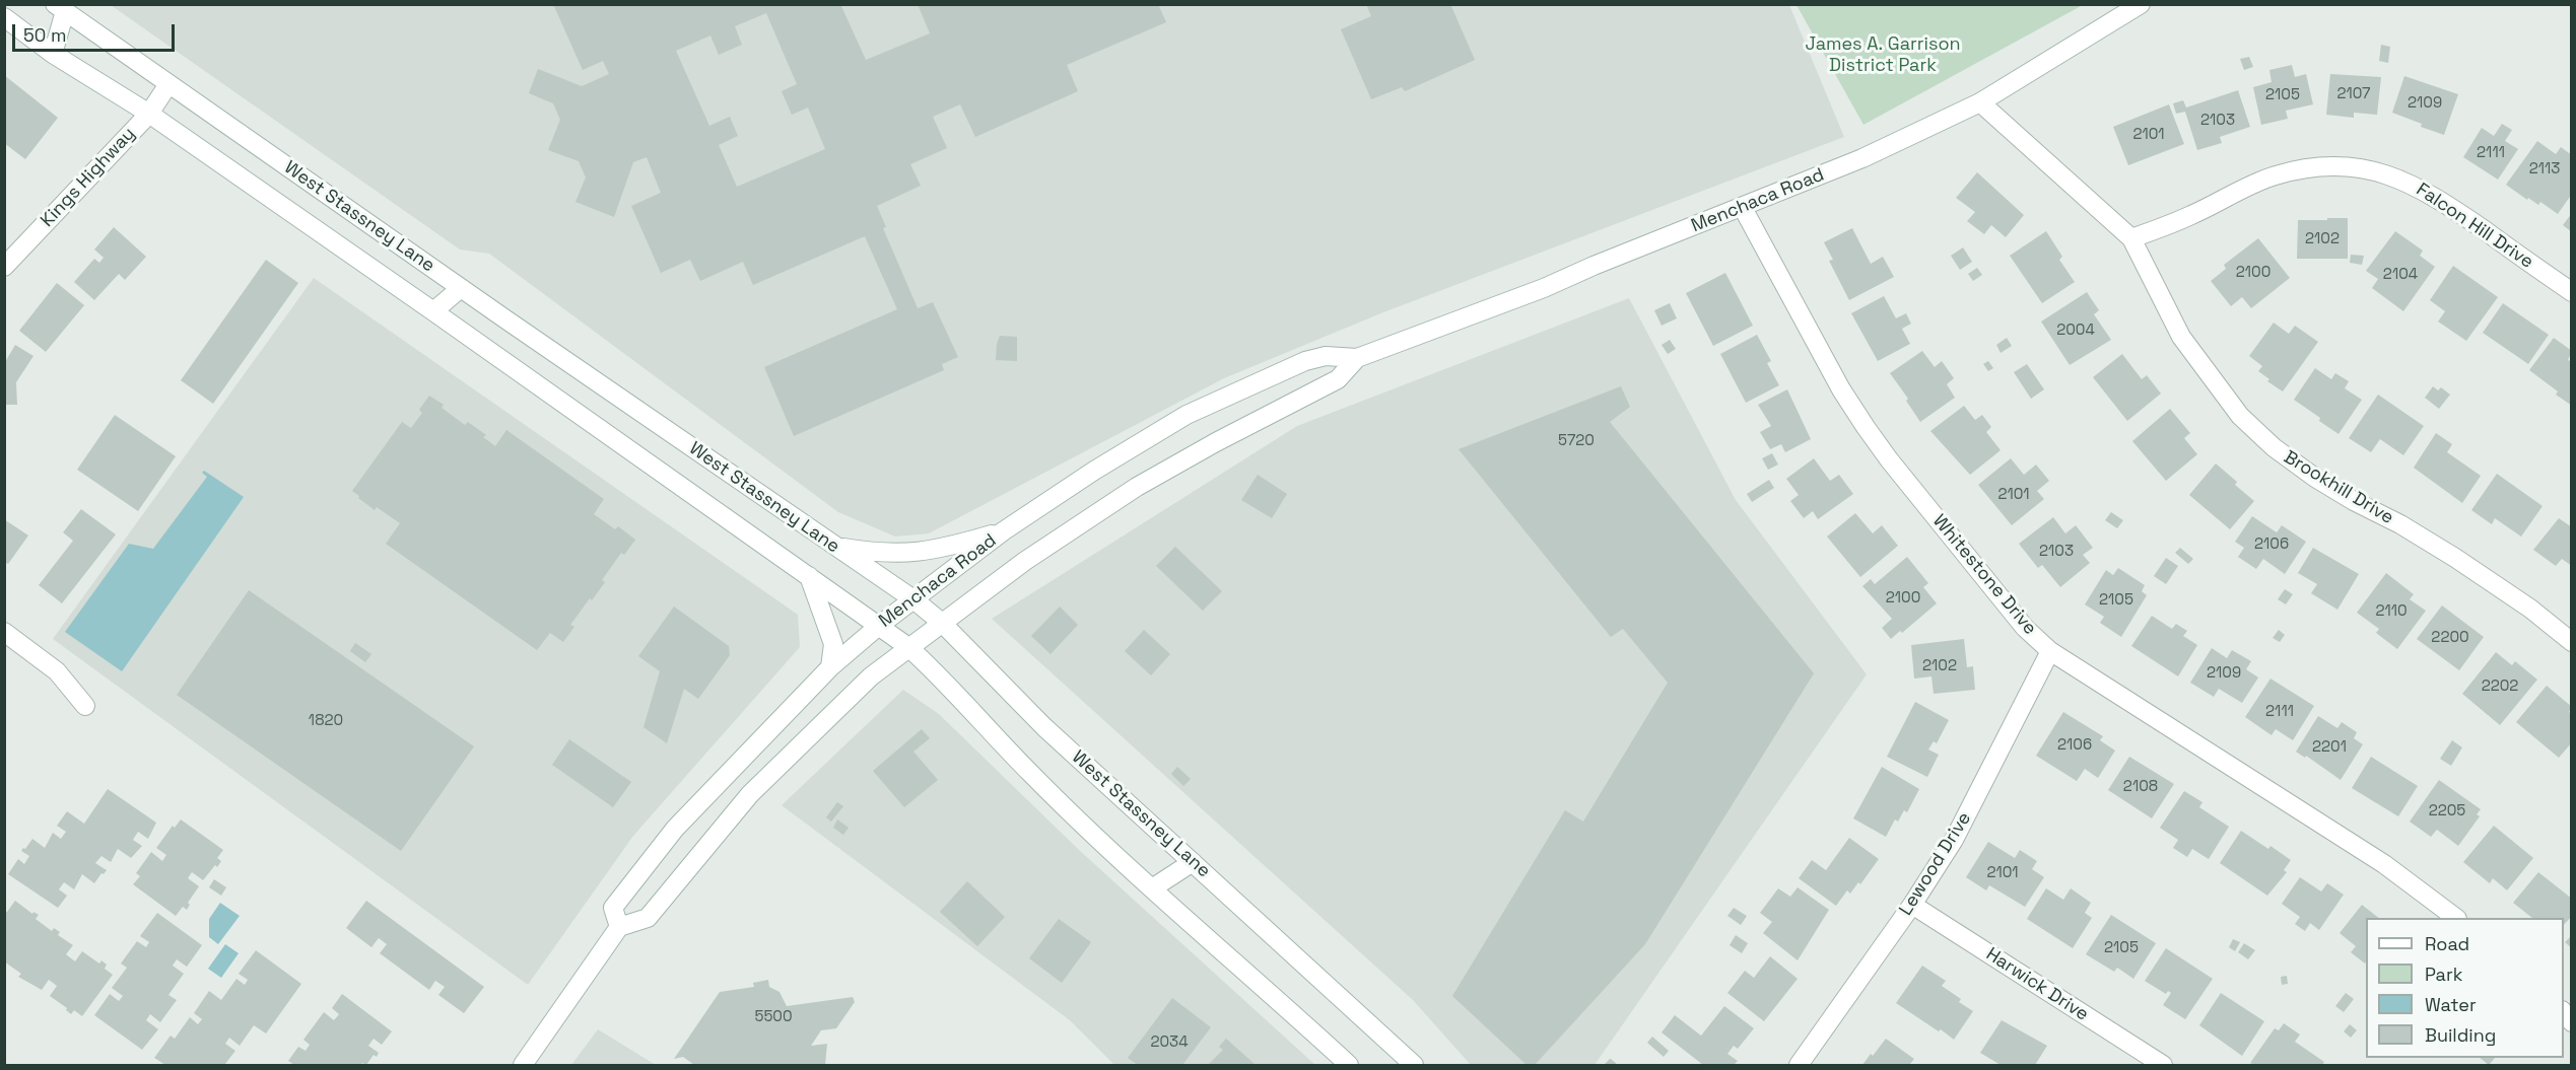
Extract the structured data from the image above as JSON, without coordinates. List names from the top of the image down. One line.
{"streets":{"main road":["Kings Highway","Menchaca Road","West Stassney Lane","Falcon Hill Drive","Brookhill Drive","Whitestone Drive","Lewood Drive","Harwick Drive"]},"crossings":[["Kings Highway","West Stassney Lane"],["Menchaca Road","West Stassney Lane"],["Menchaca Road","Brookhill Drive"],["Menchaca Road","Whitestone Drive"],["Falcon Hill Drive","Brookhill Drive"],["Whitestone Drive","Lewood Drive"],["Lewood Drive","Harwick Drive"]],"parks":["James A. Garrison District Park"],"house_numbers":["2107","2105","2109","2103","2101","2111","2113","2102","2100","2104","2004","5720","2101","2106","2103","2100","2105","2110","2200","2102","2109","2202","2111","1820","2106","2201","2108","2205","2101","2105","5500","2034"],"legend":["Road","Park","Water","Building"],"scale_bar":"50 m"}
